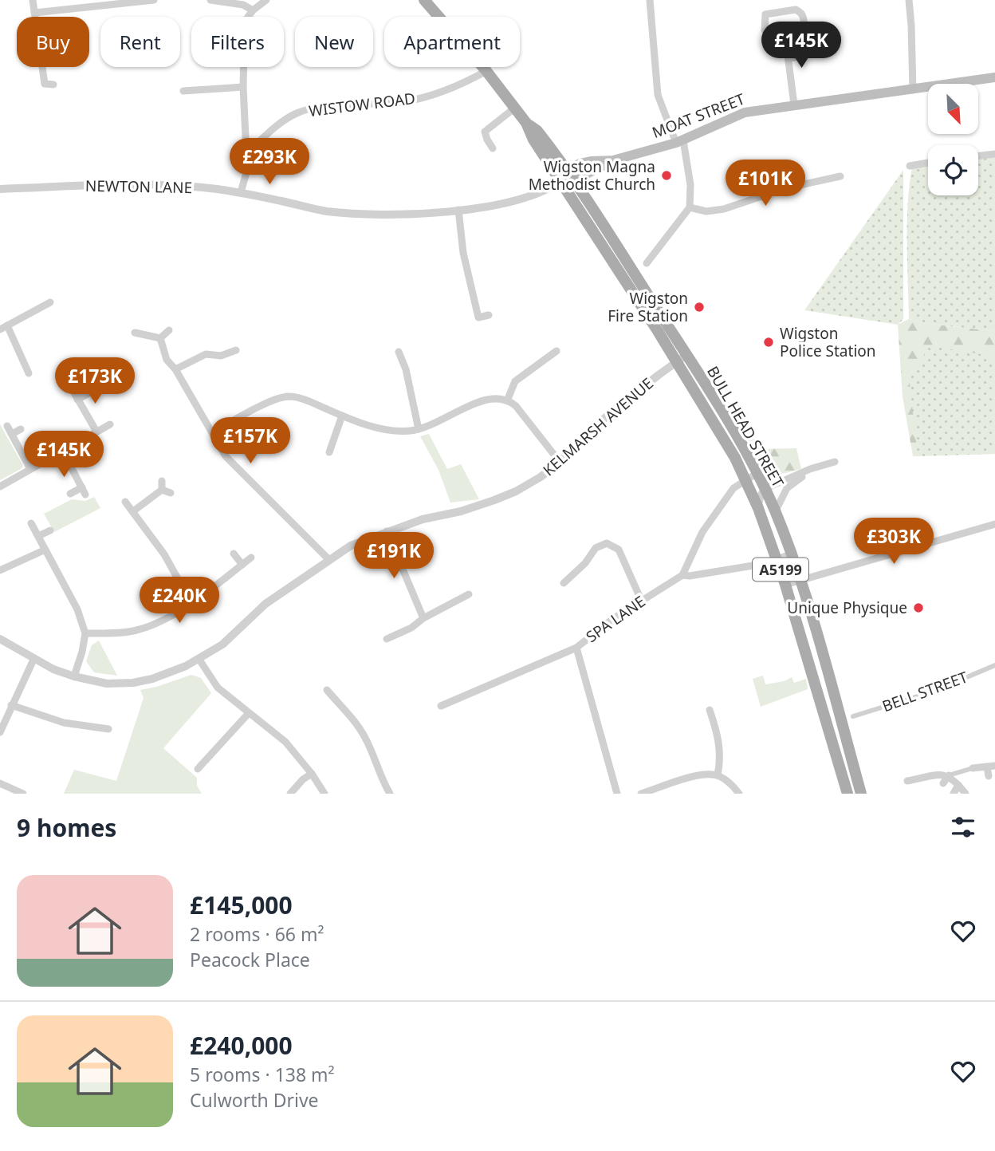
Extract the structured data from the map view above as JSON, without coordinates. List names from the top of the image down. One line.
{"streets":{"main road":["MOAT STREET","BULL HEAD STREET","A5199"],"street":["WISTOW ROAD","NEWTON LANE","KELMARSH AVENUE","SPA LANE","BELL STREET"]},"crossings":[["MOAT STREET","NEWTON LANE"],["MOAT STREET","BULL HEAD STREET"],["NEWTON LANE","BULL HEAD STREET"],["KELMARSH AVENUE","BULL HEAD STREET"]],"places":["Wigston Magna Methodist Church","Wigston Fire Station","Wigston Police Station","Unique Physique"],"north":"bottom right","page":{"chip":["Buy","Rent","Filters","New","Apartment"],"price":["£145K","£293K","£101K","£173K","£157K","£145K","£303K","£191K","£240K"],"heading":"9 homes","list":[{"name":"£145,000","note":"2 rooms · 66 m² · Peacock Place"},{"name":"£240,000","note":"5 rooms · 138 m² · Culworth Drive"}]}}
